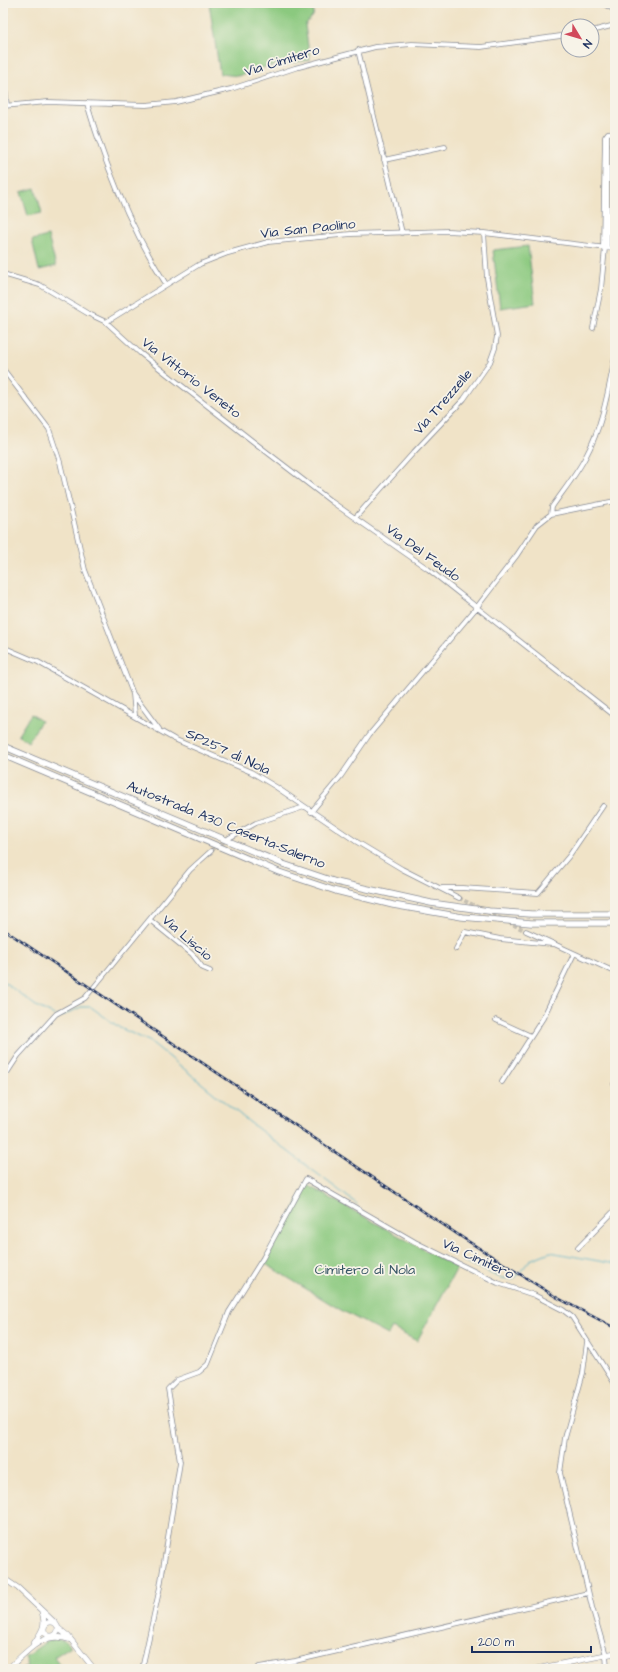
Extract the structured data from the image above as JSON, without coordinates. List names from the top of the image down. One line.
{"streets":{"highway":["Autostrada A30 Caserta-Salerno"],"street":["Via Cimitero","Via San Paolino","Via Vittorio Veneto","Via Trezzelle","Via Del Feudo","SP257 di Nola","Via Liscio"]},"crossings":[["Via San Paolino","Via Vittorio Veneto"],["Via San Paolino","Via Trezzelle"],["Via Vittorio Veneto","Via Trezzelle"],["Via Vittorio Veneto","Via Del Feudo"],["Via Trezzelle","Via Del Feudo"]],"parks":["Cimitero di Nola"],"scale_bar":"200 m","north":"bottom right"}
